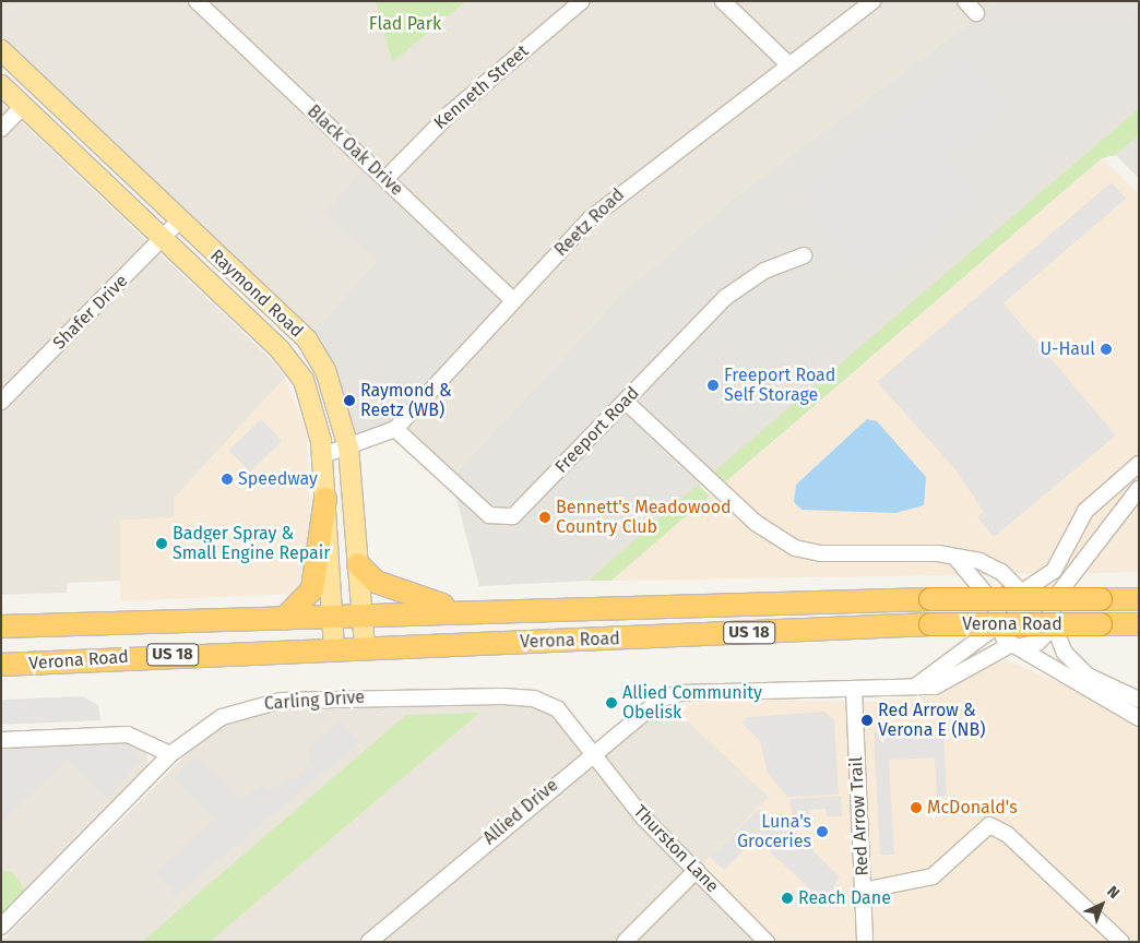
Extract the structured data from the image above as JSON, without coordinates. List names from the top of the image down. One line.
{"streets":{"highway":["Verona Road","US 18"],"main road":["Raymond Road"],"street":["Kenneth Street","Black Oak Drive","Reetz Road","Shafer Drive","Freeport Road","Carling Drive","Allied Drive","Red Arrow Trail","Thurston Lane"]},"crossings":[["Kenneth Street","Black Oak Drive"],["Black Oak Drive","Reetz Road"],["Reetz Road","Raymond Road"],["Reetz Road","Freeport Road"],["Raymond Road","Shafer Drive"],["Raymond Road","Verona Road"],["Carling Drive","Allied Drive"],["Carling Drive","Thurston Lane"],["Allied Drive","Red Arrow Trail"],["Allied Drive","Thurston Lane"]],"parks":["Flad Park"],"places":["U-Haul","Freeport Road Self Storage","Raymond & Reetz (WB)","Speedway","Bennett's Meadowood Country Club","Badger Spray & Small Engine Repair","Allied Community Obelisk","Red Arrow & Verona E (NB)","McDonald's","Luna's Groceries","Reach Dane"],"north":"top right"}
